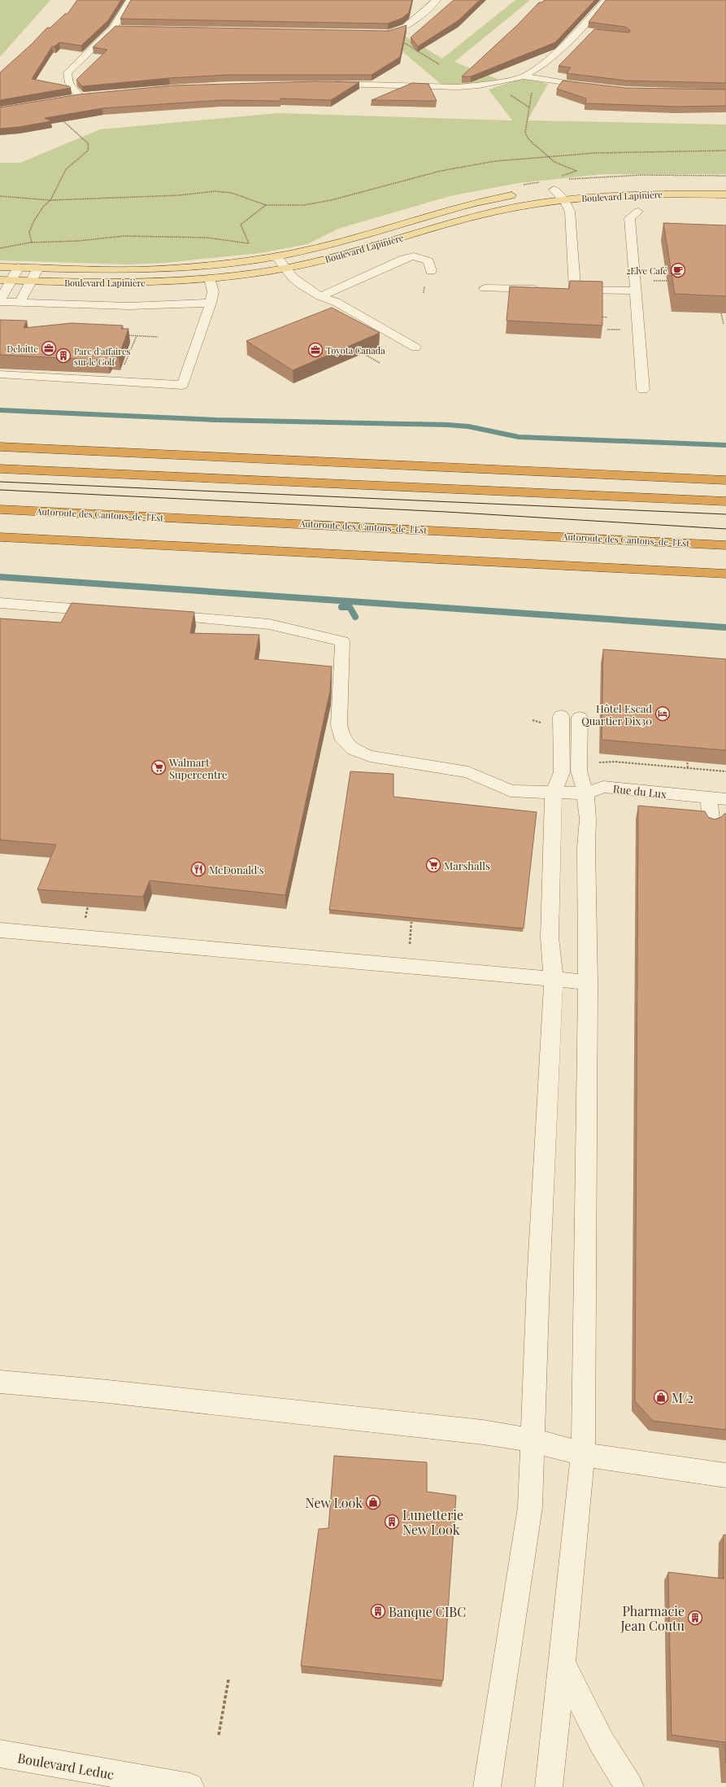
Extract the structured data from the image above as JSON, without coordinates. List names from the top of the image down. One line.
{"streets":{"highway":["Autoroute des Cantons-de-l'Est"],"main road":["Boulevard Lapinière"],"street":["Rue du Lux","Boulevard Leduc"]},"places":{"cafe":["2Elve Café"],"office":["Deloitte","Toyota Canada"],"building":["Parc d'affaires sur le Golf","Lunetterie New Look","Banque CIBC","Pharmacie Jean Coutu"],"hotel":["Hôtel Escad Quartier Dix30"],"supermarket":["Walmart Supercentre","Marshalls"],"restaurant":["McDonald's"],"shop":["M/2","New Look"]}}
